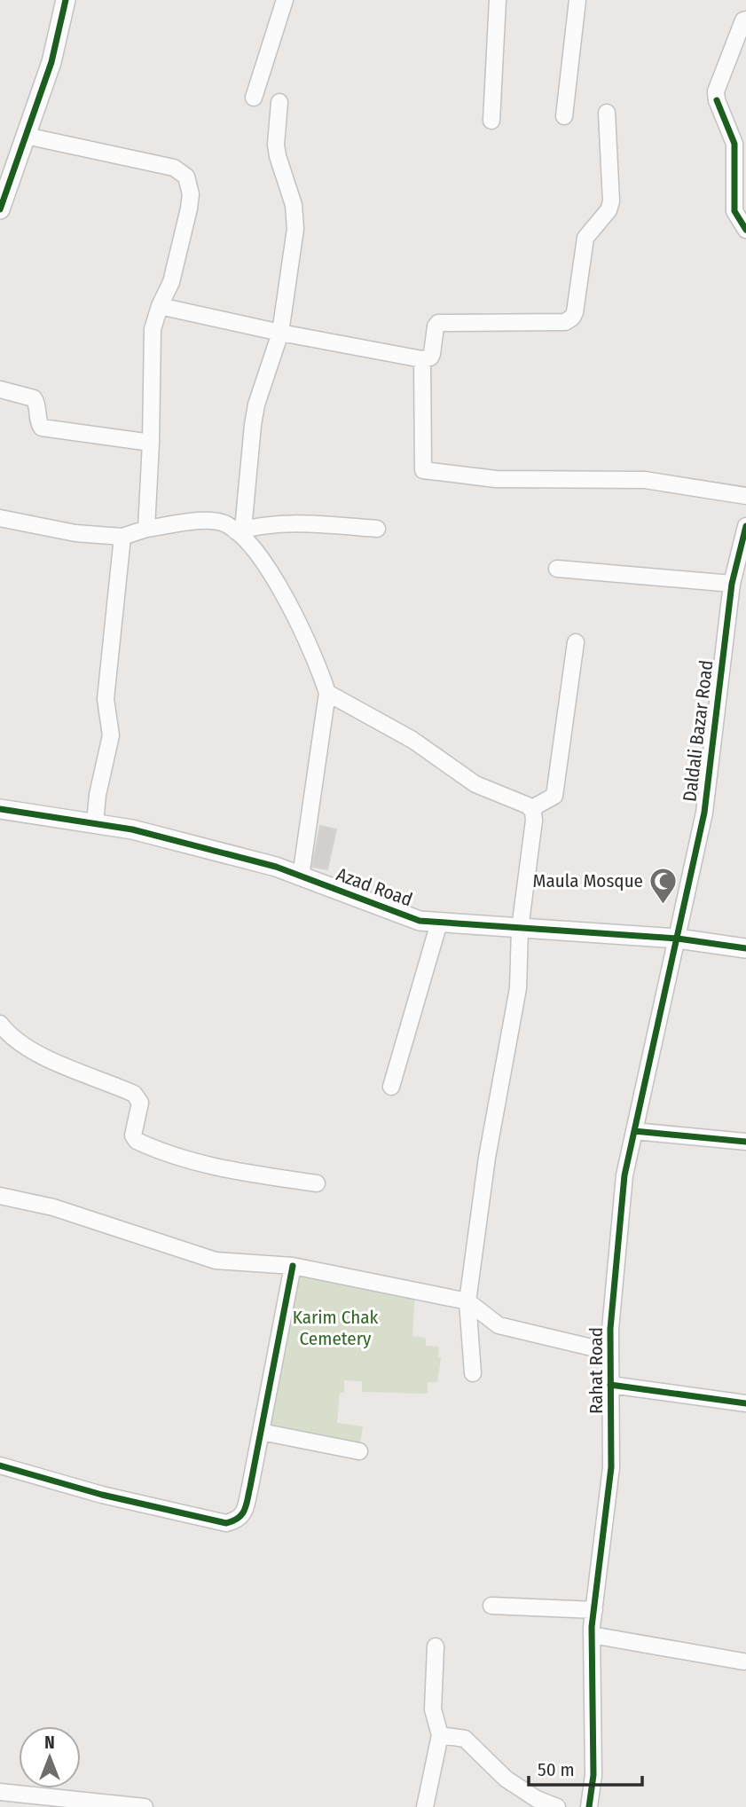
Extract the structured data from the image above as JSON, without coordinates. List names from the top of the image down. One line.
{"streets":{"street":["Daldali Bazar Road","Azad Road","Rahat Road"]},"crossings":[["Daldali Bazar Road","Azad Road"],["Daldali Bazar Road","Rahat Road"],["Azad Road","Rahat Road"]],"parks":["Karim Chak Cemetery"],"places":{"mosque":["Maula Mosque"]},"scale_bar":"50 m","north":"top"}
